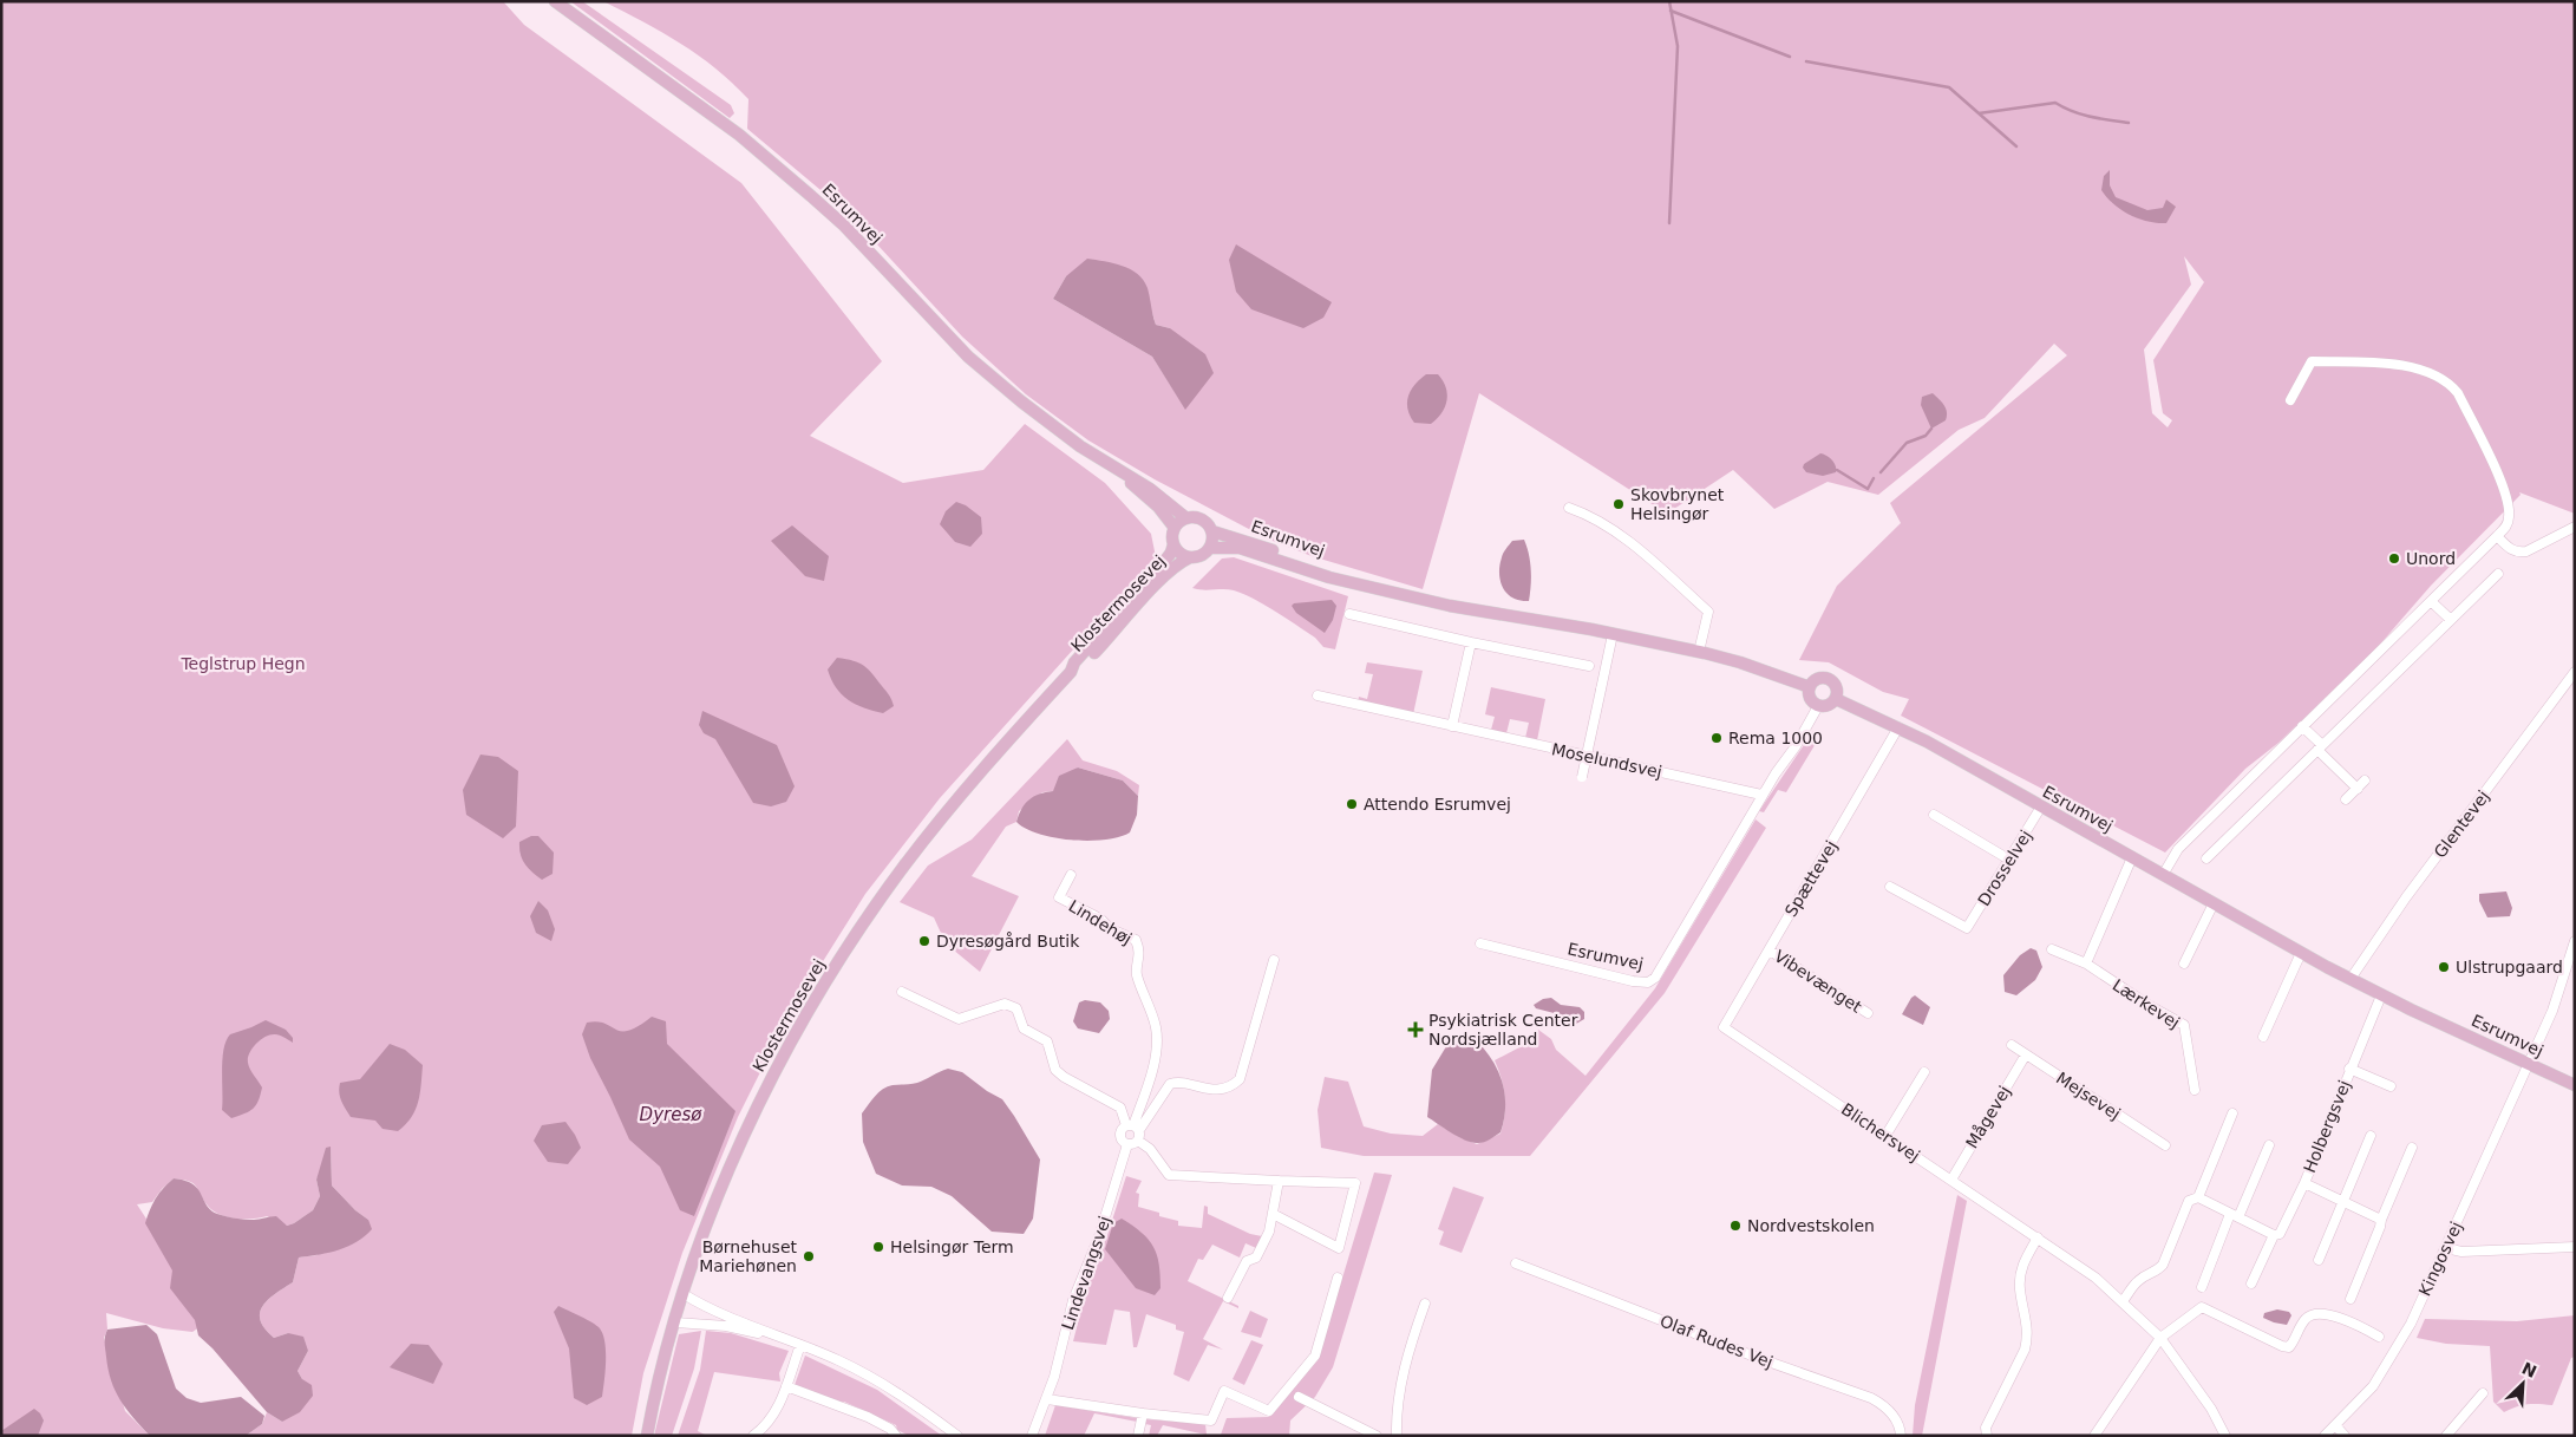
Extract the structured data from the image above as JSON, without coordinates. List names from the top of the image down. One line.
{"streets":{"main road":["Esrumvej","Klostermosevej"],"street":["Moselundsvej","Glentevej","Drosselvej","Spættevej","Lindehøj","Vibevænget","Lærkevej","Mejsevej","Mågevej","Holbergsvej","Blichersvej","Kingosvej","Lindevangsvej","Olaf Rudes Vej"]},"crossings":[["Esrumvej","Klostermosevej"],["Esrumvej","Moselundsvej"],["Esrumvej","Glentevej"],["Esrumvej","Drosselvej"],["Esrumvej","Spættevej"],["Esrumvej","Holbergsvej"],["Esrumvej","Kingosvej"],["Spættevej","Vibevænget"],["Spættevej","Blichersvej"],["Lindehøj","Lindevangsvej"],["Mejsevej","Mågevej"],["Mågevej","Blichersvej"]],"water":["Dyresø"],"parks":["Teglstrup Hegn"],"places":{"other":["Skovbrynet Helsingør","Unord","Rema 1000","Attendo Esrumvej","Dyresøgård Butik","Ulstrupgaard","Nordvestskolen","Helsingør Term","Børnehuset Mariehønen"],"health":["Psykiatrisk Center Nordsjælland"]},"north":"top right"}
